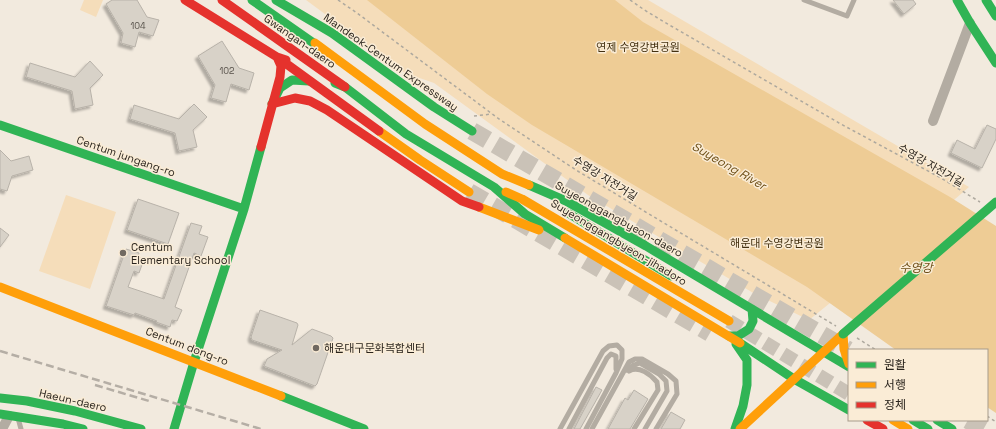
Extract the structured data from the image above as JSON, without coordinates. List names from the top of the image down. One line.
{"streets":{"main road":["Gwangan-daero","Mandeok-Centum Expressway","Centum jungang-ro","Suyeonggangbyeon-daero","Suyeonggangbyeon-jihadoro","Centum dong-ro","Haeun-daero"],"path":["수영강 자전거길"]},"crossings":[["Gwangan-daero","Suyeonggangbyeon-daero"],["Suyeonggangbyeon-daero","Suyeonggangbyeon-jihadoro"]],"water":["Suyeong River","수영강"],"parks":["연제 수영강변공원","해운대 수영강변공원"],"places":["Centum Elementary School","해운대구문화복합센터"],"house_numbers":["104","102"],"legend":["원활","서행","정체"]}
